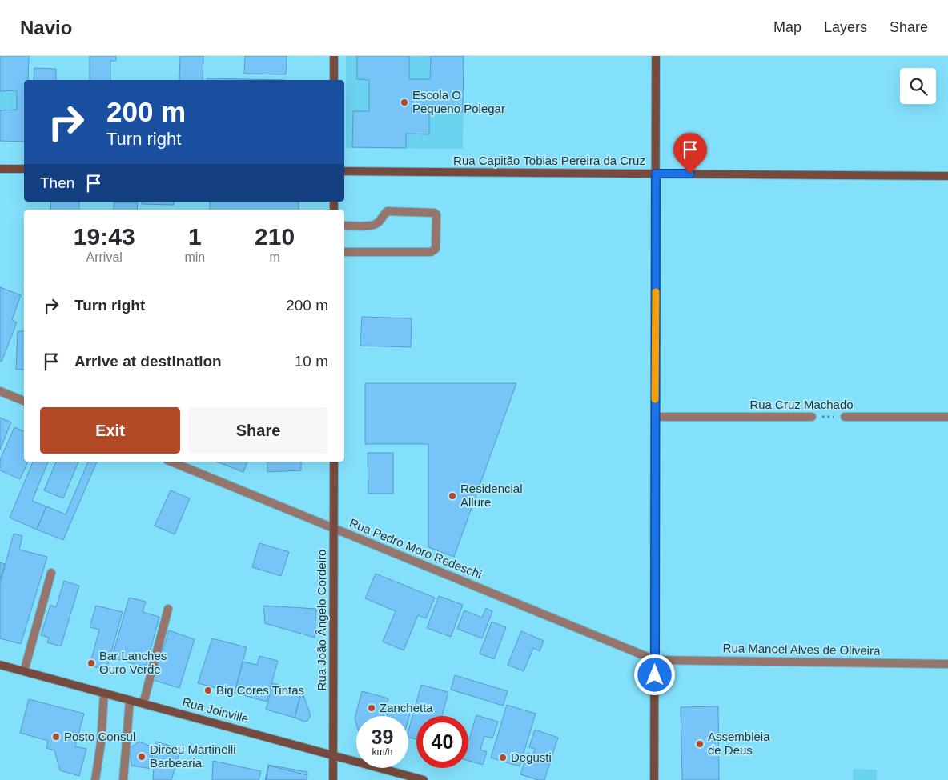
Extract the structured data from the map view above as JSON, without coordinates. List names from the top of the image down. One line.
{"streets":{"street":["Rua Capitão Tobias Pereira da Cruz","Rua Cruz Machado","Rua Pedro Moro Redeschi","Rua João Ângelo Cordeiro","Rua Manoel Alves de Oliveira","Rua Joinville"]},"crossings":[["Rua Pedro Moro Redeschi","Rua João Ângelo Cordeiro"],["Rua Pedro Moro Redeschi","Rua Manoel Alves de Oliveira"],["Rua João Ângelo Cordeiro","Rua Joinville"]],"places":["Escola O Pequeno Polegar","Residencial Allure","Bar Lanches Ouro Verde","Big Cores Tintas","Zanchetta","Posto Consul","Assembleia de Deus","Dirceu Martinelli Barbearia","Degusti"],"page":{"header":"Navio","nav":["Map","Layers","Share"],"turn":["200 m","Turn right"],"then":"Then","eta":["19:43","Arrival","1","min","210","m"],"list":[{"name":"Turn right","value":"200 m"},{"name":"Arrive at destination","value":"10 m"}],"buttons":["Exit","Share"],"speed":"39 km/h","limit":"40"}}
